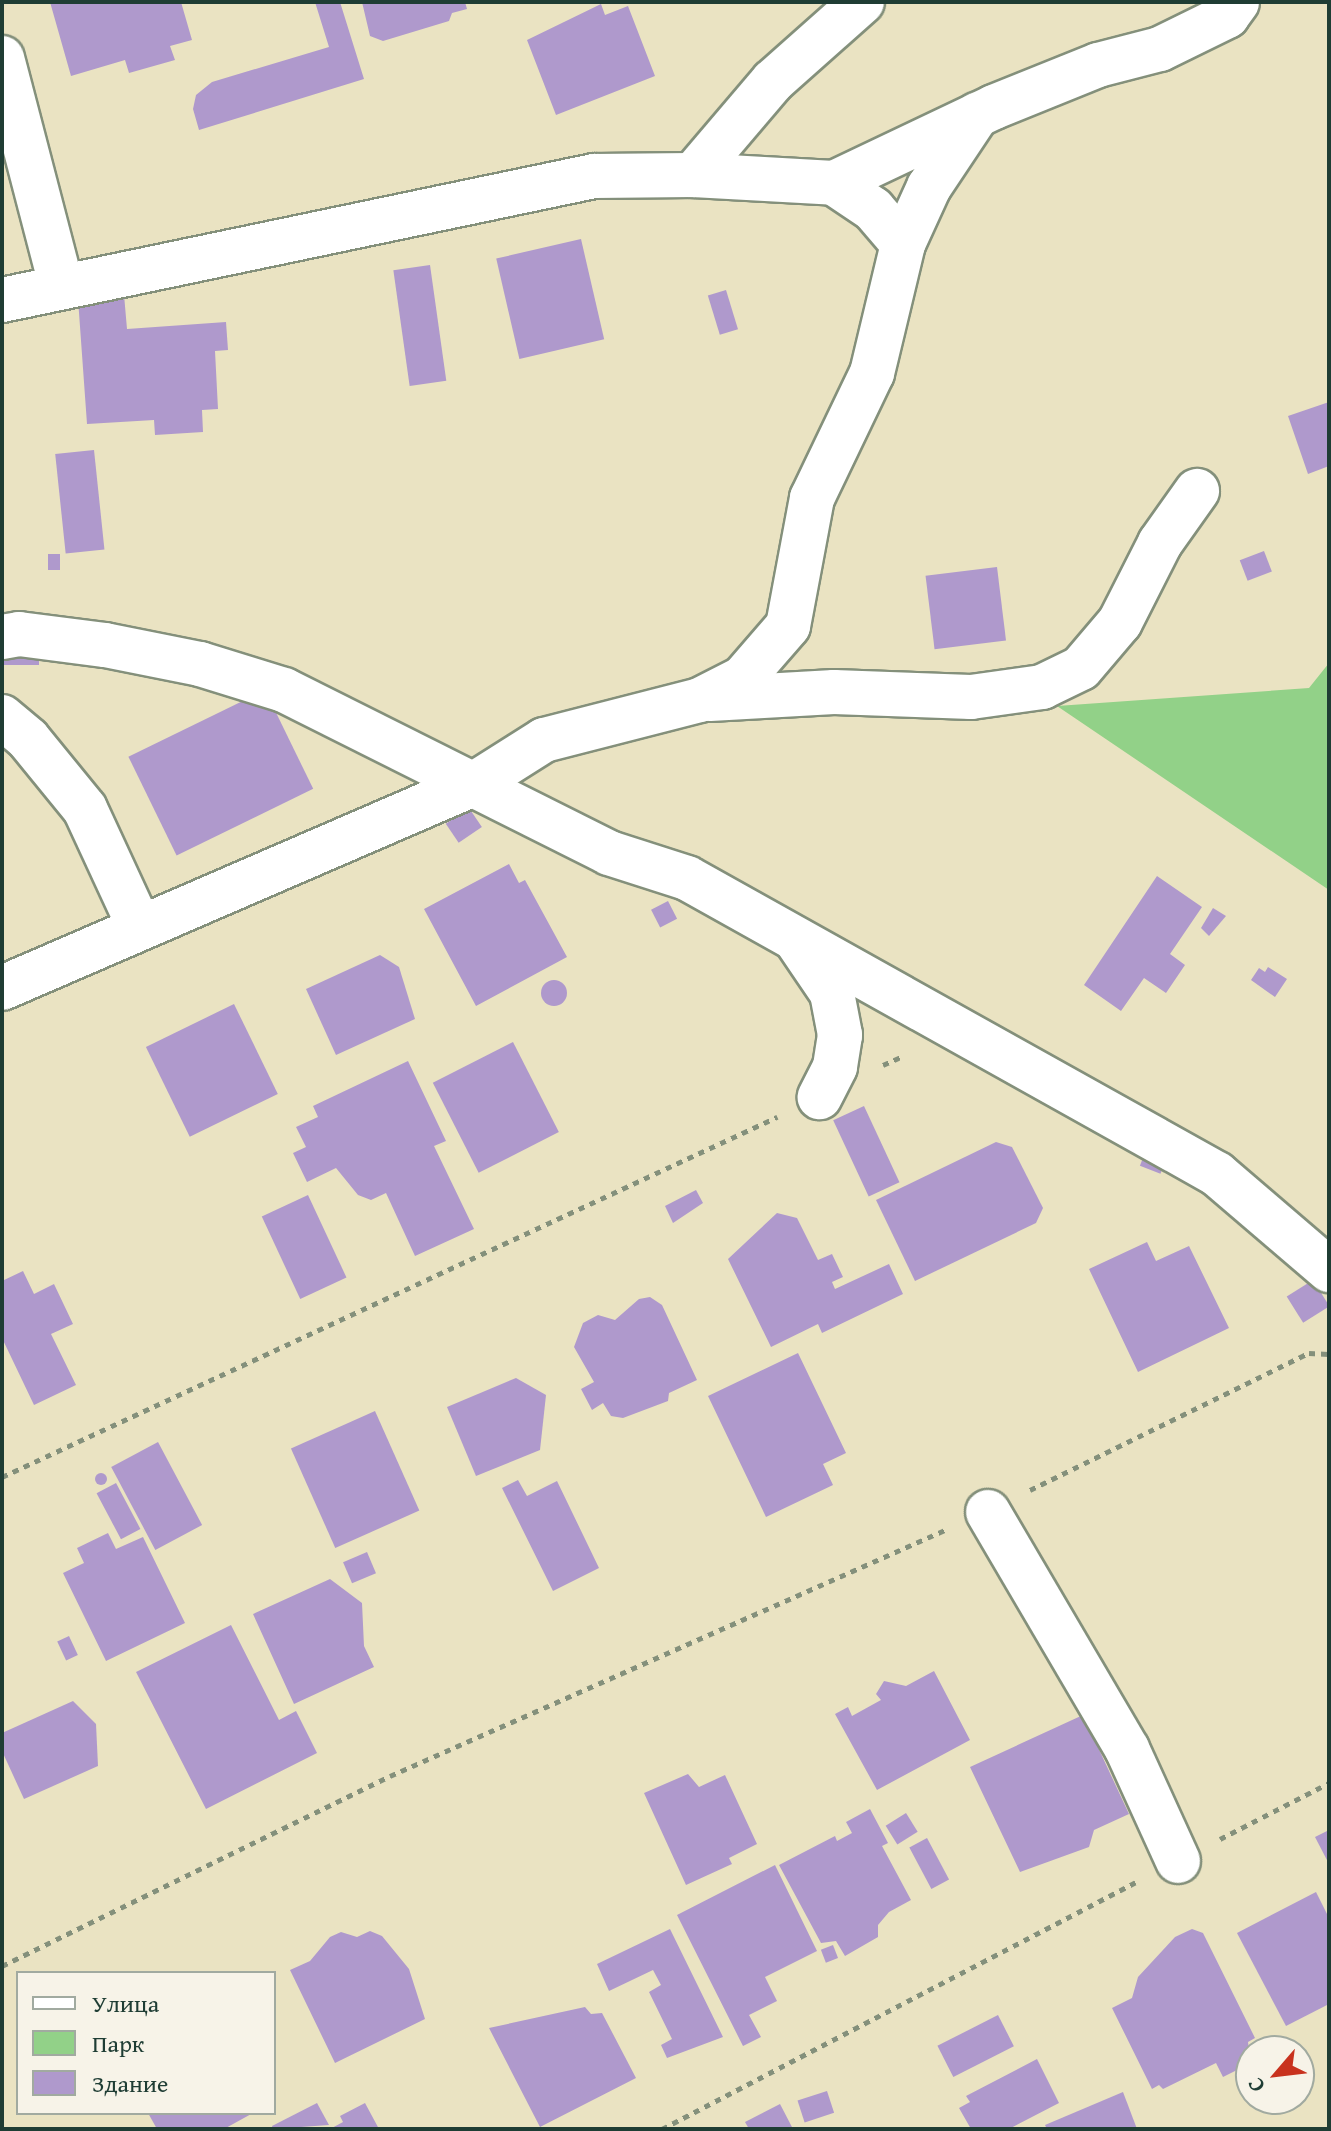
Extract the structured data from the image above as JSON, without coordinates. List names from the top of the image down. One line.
{"legend":["Улица","Парк","Здание"],"north":"bottom left"}
